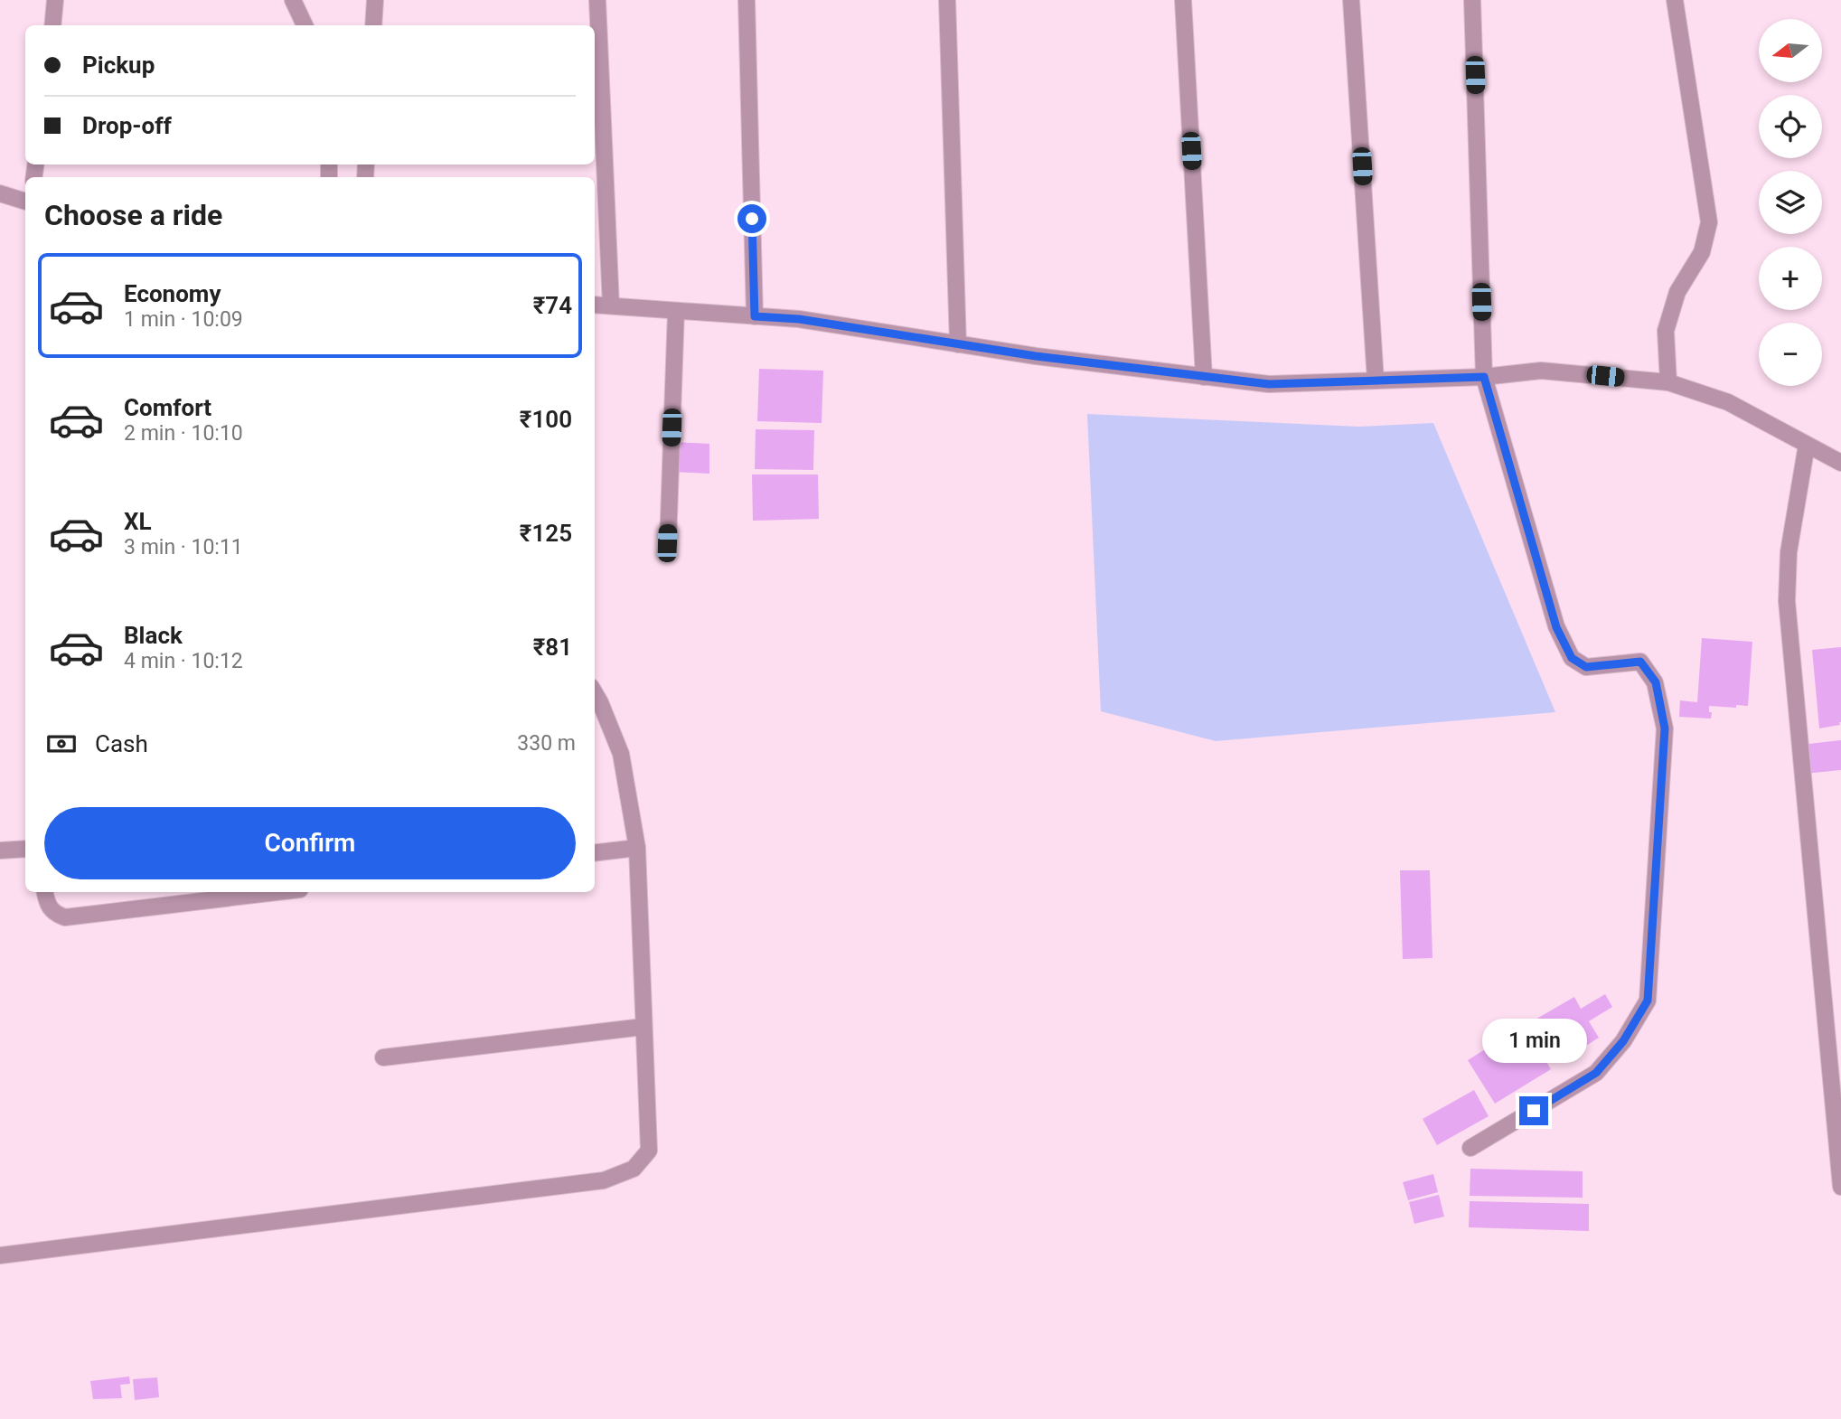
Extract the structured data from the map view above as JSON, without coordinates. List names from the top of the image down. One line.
{"north":"left","page":{"map_buttons":["+","−"],"banner":["Pickup","Drop-off"],"heading":"Choose a ride","list":[{"name":"Economy","note":"1 min · 10:09","value":"₹74"},{"name":"Comfort","note":"2 min · 10:10","value":"₹100"},{"name":"XL","note":"3 min · 10:11","value":"₹125"},{"name":"Black","note":"4 min · 10:12","value":"₹81"}],"pay":["Cash","330 m"],"buttons":"Confirm","bubble":"1 min"}}
